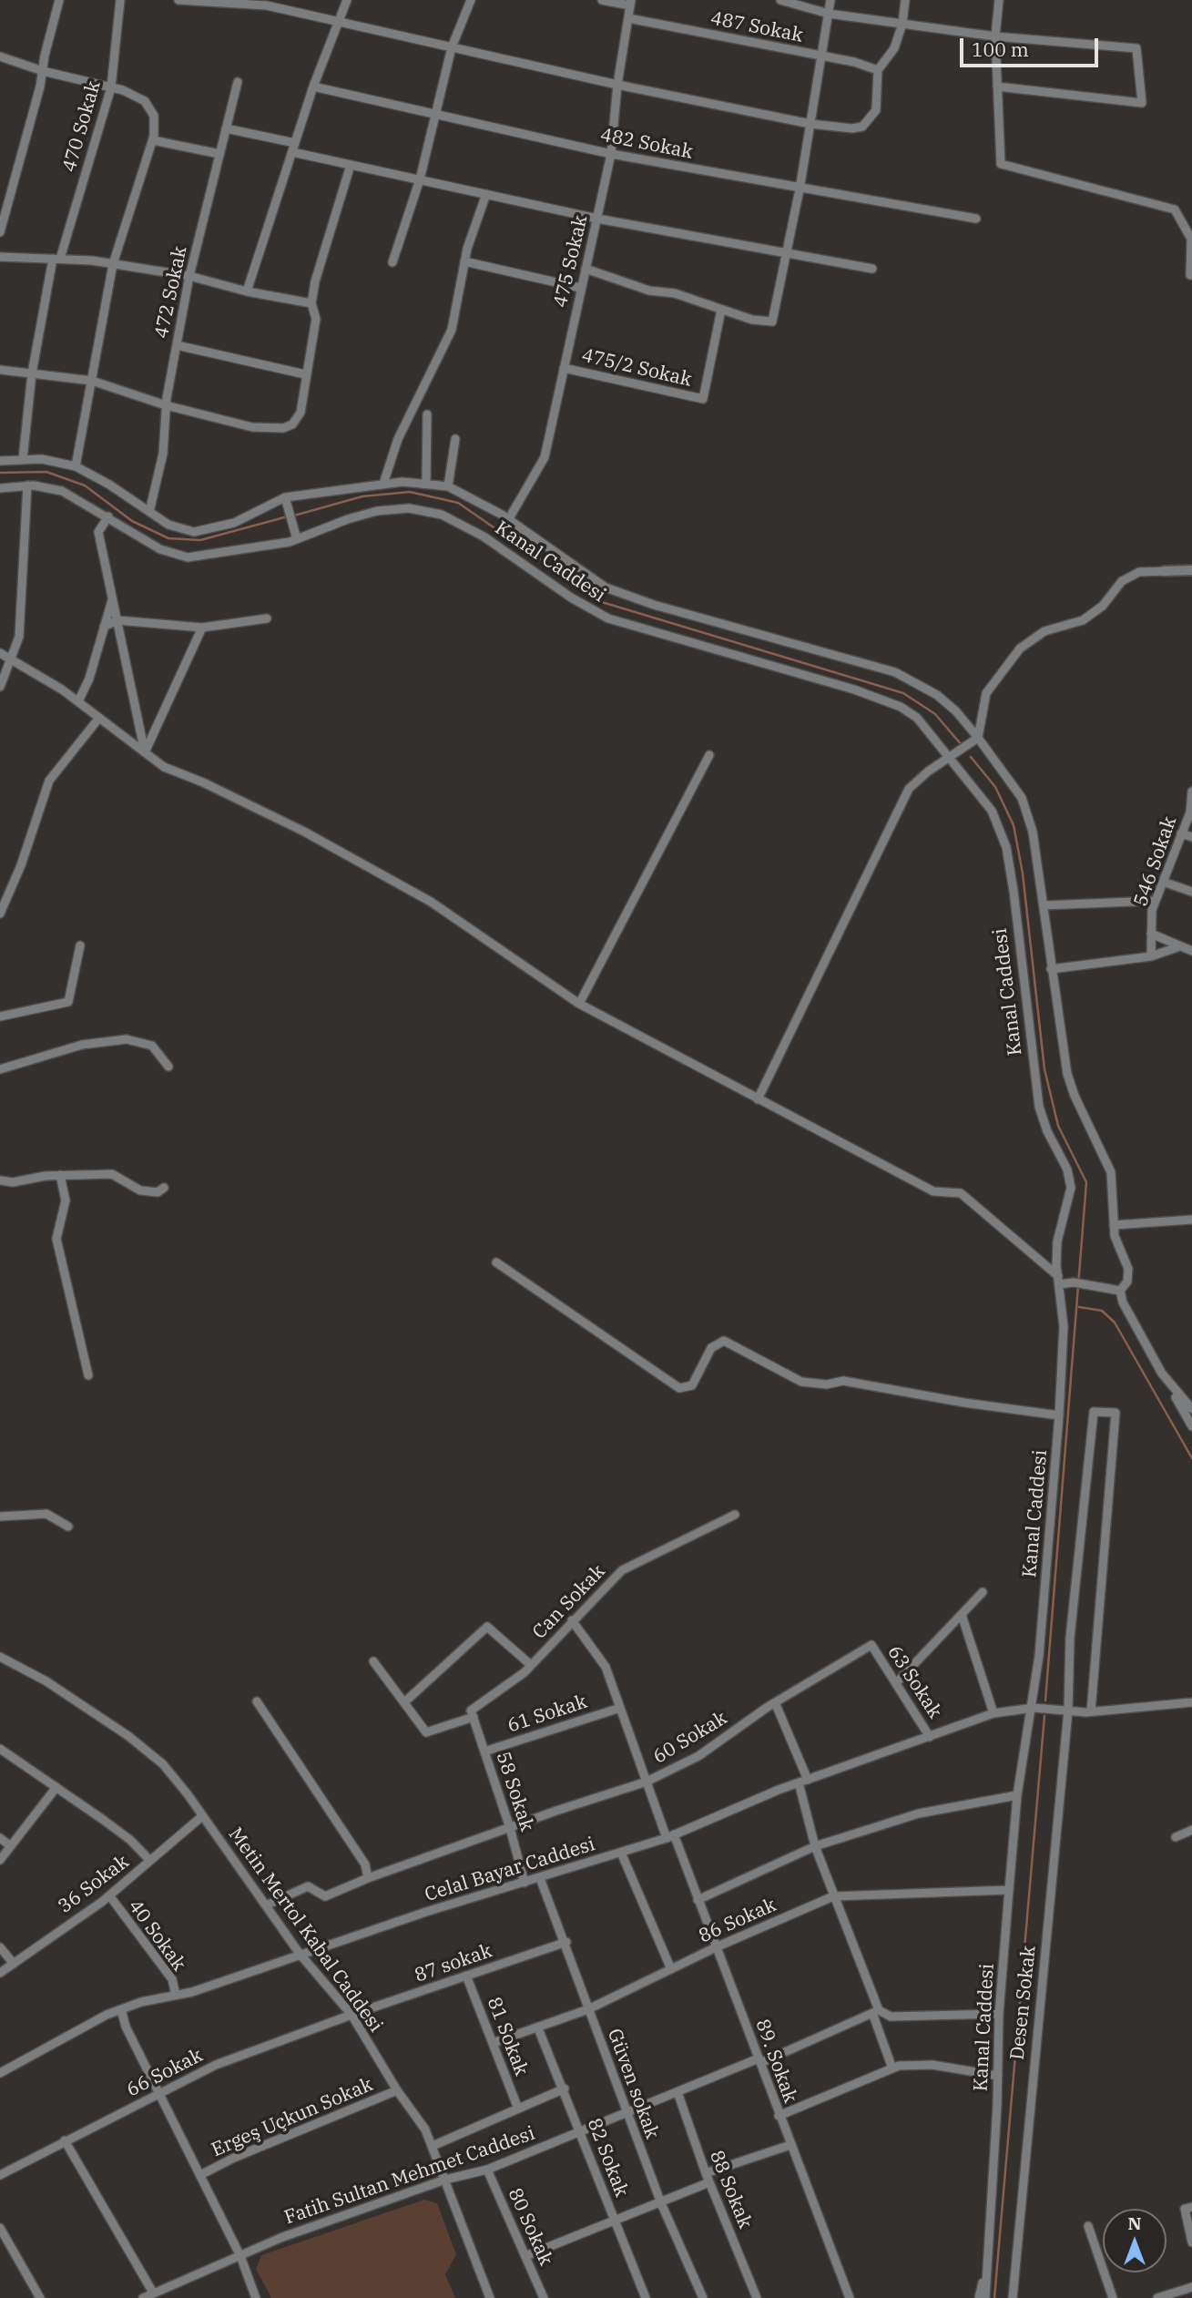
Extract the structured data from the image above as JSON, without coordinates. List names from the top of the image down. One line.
{"streets":{"street":["487 Sokak","470 Sokak","482 Sokak","475 Sokak","472 Sokak","475/2 Sokak","Kanal Caddesi","546 Sokak","Can Sokak","63 Sokak","61 Sokak","60 Sokak","58 Sokak","Celal Bayar Caddesi","36 Sokak","86 Sokak","Metin Mertol Kabal Caddesi","40 Sokak","87 sokak","Desen Sokak","81 Sokak","89. Sokak","66 Sokak","Güven sokak","Ergeş Uçkun Sokak","82 Sokak","Fatih Sultan Mehmet Caddesi","88 Sokak","80 Sokak"]},"crossings":[["487 Sokak","475 Sokak"],["482 Sokak","475 Sokak"],["475 Sokak","475/2 Sokak"],["Kanal Caddesi","Celal Bayar Caddesi"],["Kanal Caddesi","86 Sokak"],["Can Sokak","58 Sokak"],["Can Sokak","89. Sokak"],["63 Sokak","60 Sokak"],["63 Sokak","Celal Bayar Caddesi"],["61 Sokak","58 Sokak"],["61 Sokak","89. Sokak"],["60 Sokak","58 Sokak"],["60 Sokak","Metin Mertol Kabal Caddesi"],["60 Sokak","89. Sokak"],["58 Sokak","Celal Bayar Caddesi"],["Celal Bayar Caddesi","Metin Mertol Kabal Caddesi"],["Celal Bayar Caddesi","40 Sokak"],["Celal Bayar Caddesi","Desen Sokak"],["Celal Bayar Caddesi","89. Sokak"],["Celal Bayar Caddesi","Güven sokak"],["36 Sokak","Metin Mertol Kabal Caddesi"],["36 Sokak","40 Sokak"],["86 Sokak","81 Sokak"],["86 Sokak","89. Sokak"],["86 Sokak","Güven sokak"],["86 Sokak","82 Sokak"],["Metin Mertol Kabal Caddesi","87 sokak"],["Metin Mertol Kabal Caddesi","66 Sokak"],["Metin Mertol Kabal Caddesi","Ergeş Uçkun Sokak"],["Metin Mertol Kabal Caddesi","Fatih Sultan Mehmet Caddesi"],["87 sokak","81 Sokak"],["87 sokak","66 Sokak"],["87 sokak","Güven sokak"],["89. Sokak","Fatih Sultan Mehmet Caddesi"],["Güven sokak","Fatih Sultan Mehmet Caddesi"],["82 Sokak","Fatih Sultan Mehmet Caddesi"],["Fatih Sultan Mehmet Caddesi","88 Sokak"],["Fatih Sultan Mehmet Caddesi","80 Sokak"]],"scale_bar":"100 m","north":"top"}
